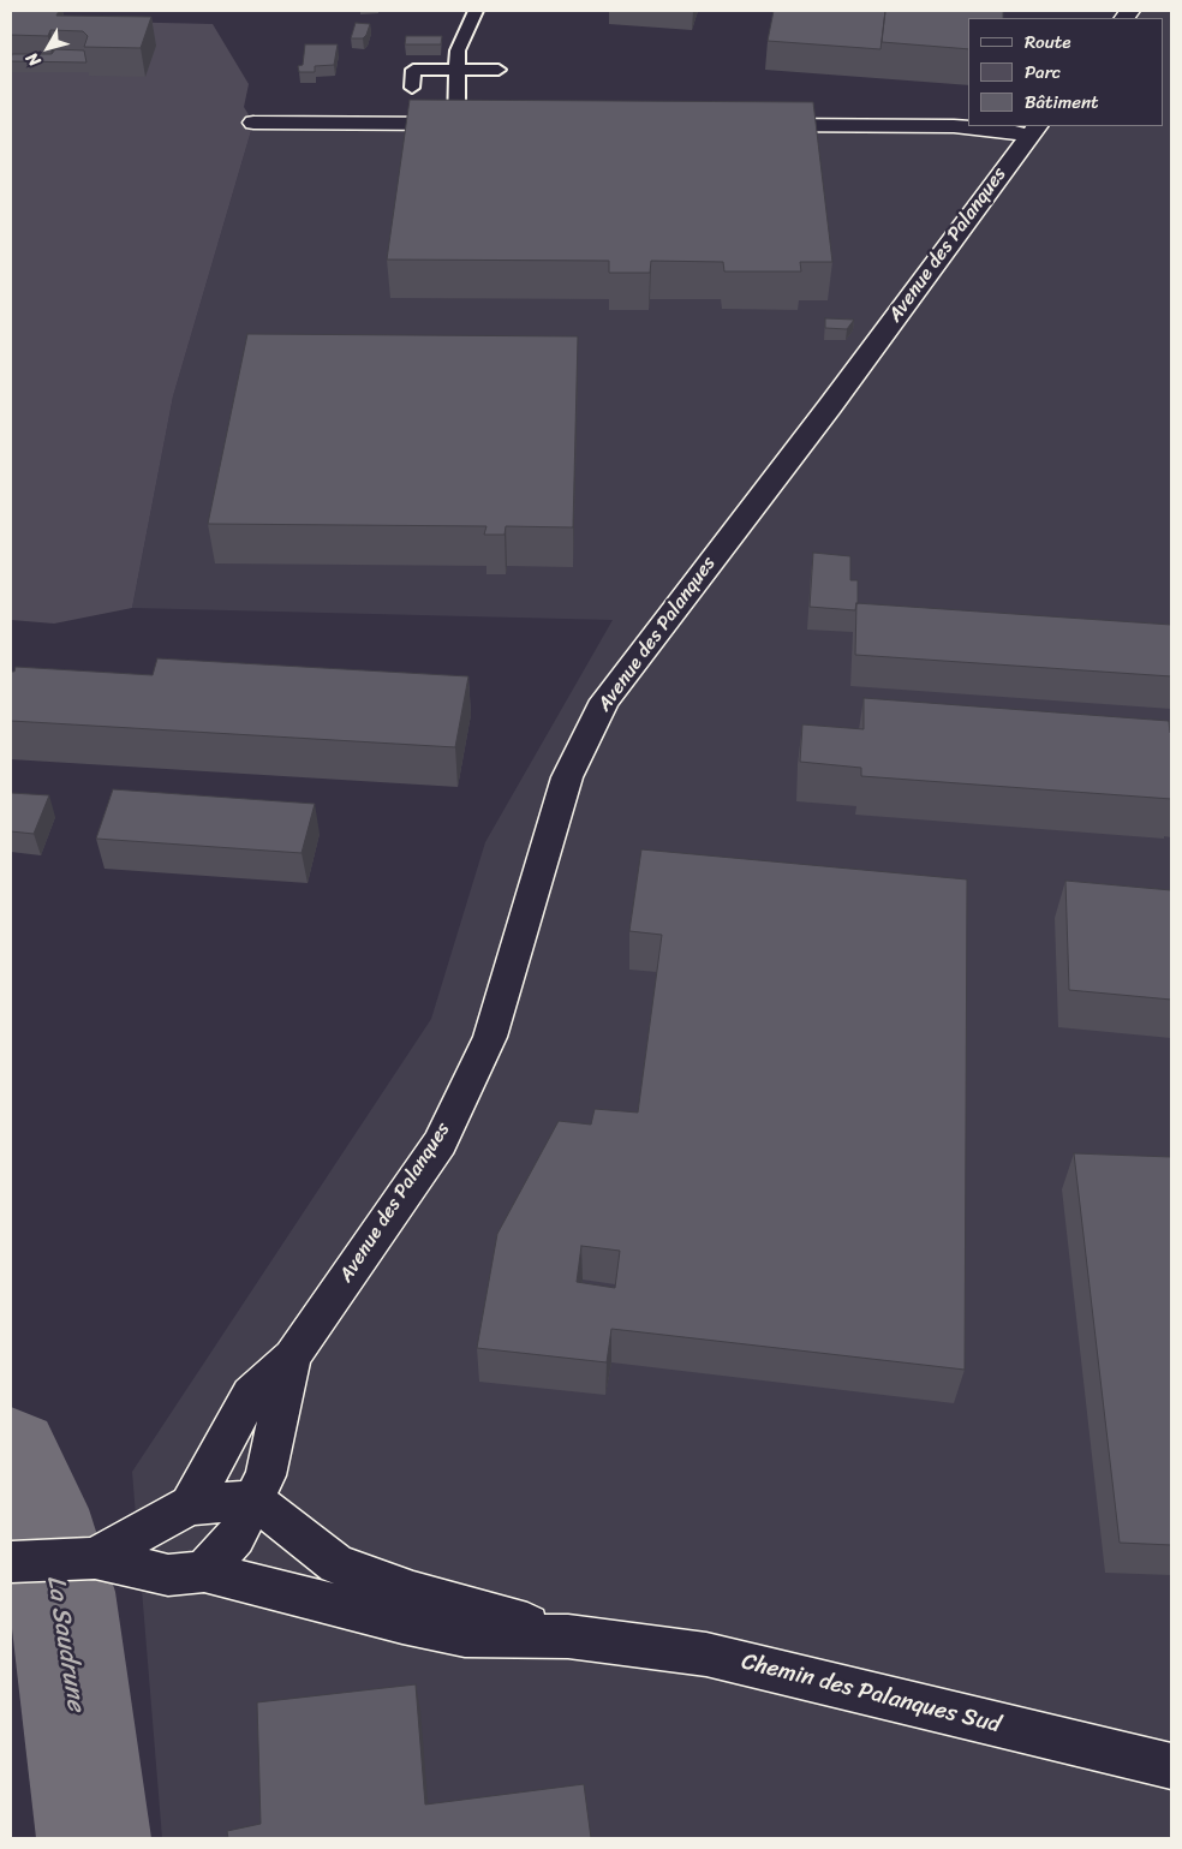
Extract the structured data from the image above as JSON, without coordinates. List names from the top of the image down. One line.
{"streets":{"street":["Avenue des Palanques","Chemin des Palanques Sud"]},"crossings":[["Avenue des Palanques","Chemin des Palanques Sud"]],"water":["La Saudrune"],"legend":["Route","Parc","Bâtiment"],"north":"bottom left"}
